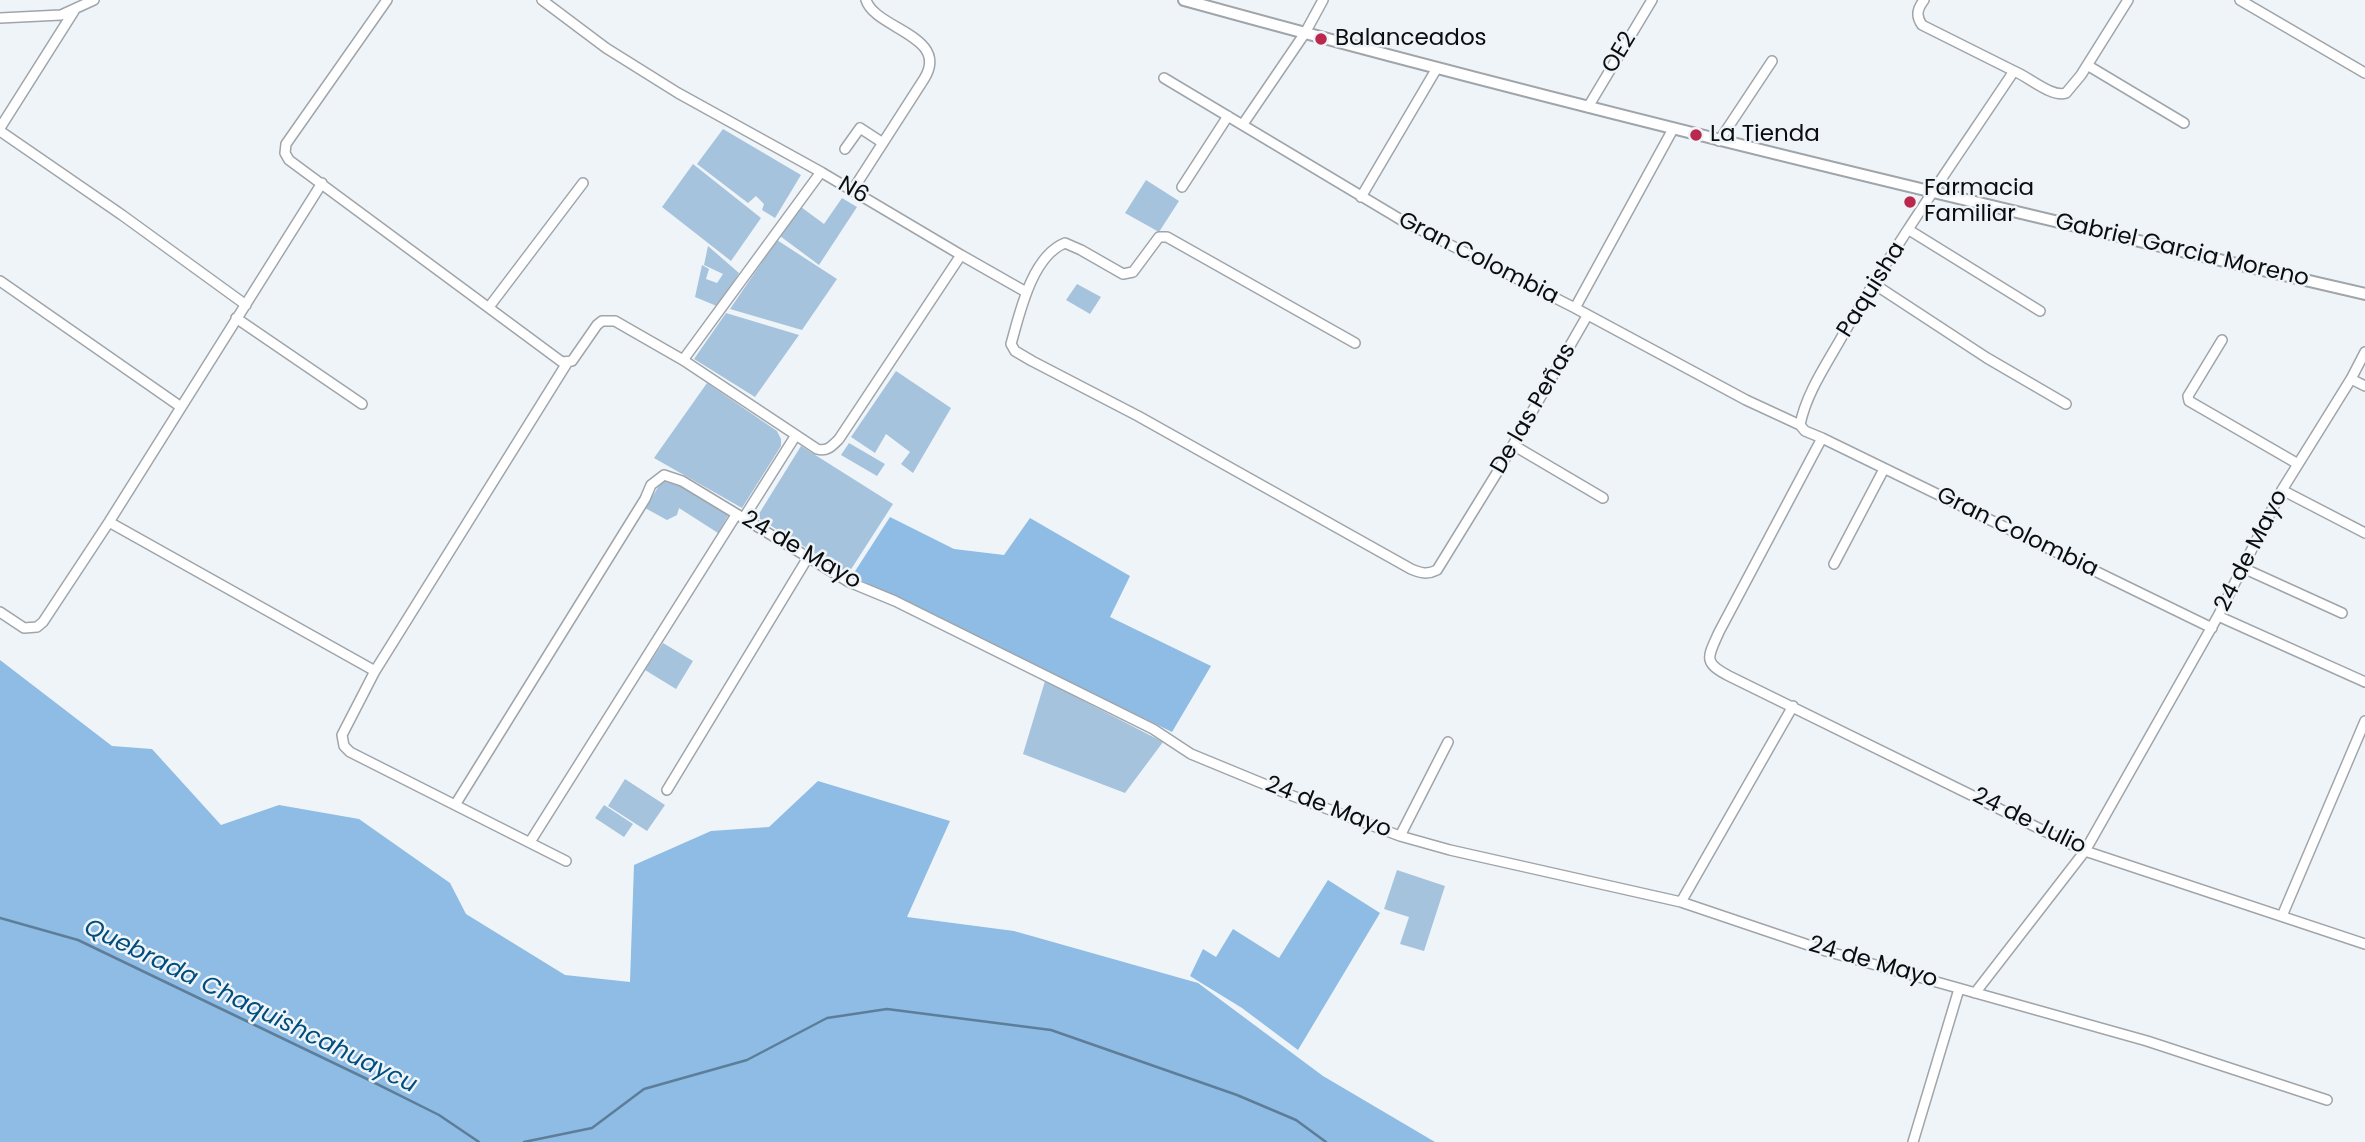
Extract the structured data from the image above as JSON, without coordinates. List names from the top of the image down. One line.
{"streets":{"street":["OE2","N6","Gabriel Garcia Moreno","Gran Colombia","Paquisha","De las Peñas","24 de Mayo","24 de Julio"]},"crossings":[["OE2","Gabriel Garcia Moreno"],["N6","De las Peñas"],["Gabriel Garcia Moreno","Paquisha"],["Gran Colombia","Paquisha"],["Gran Colombia","De las Peñas"],["Gran Colombia","24 de Mayo"],["Gran Colombia","24 de Julio"],["24 de Mayo","24 de Julio"]],"water":["Quebrada Chaquishcahuaycu"],"places":["Balanceados","La Tienda","Farmacia Familiar"]}
